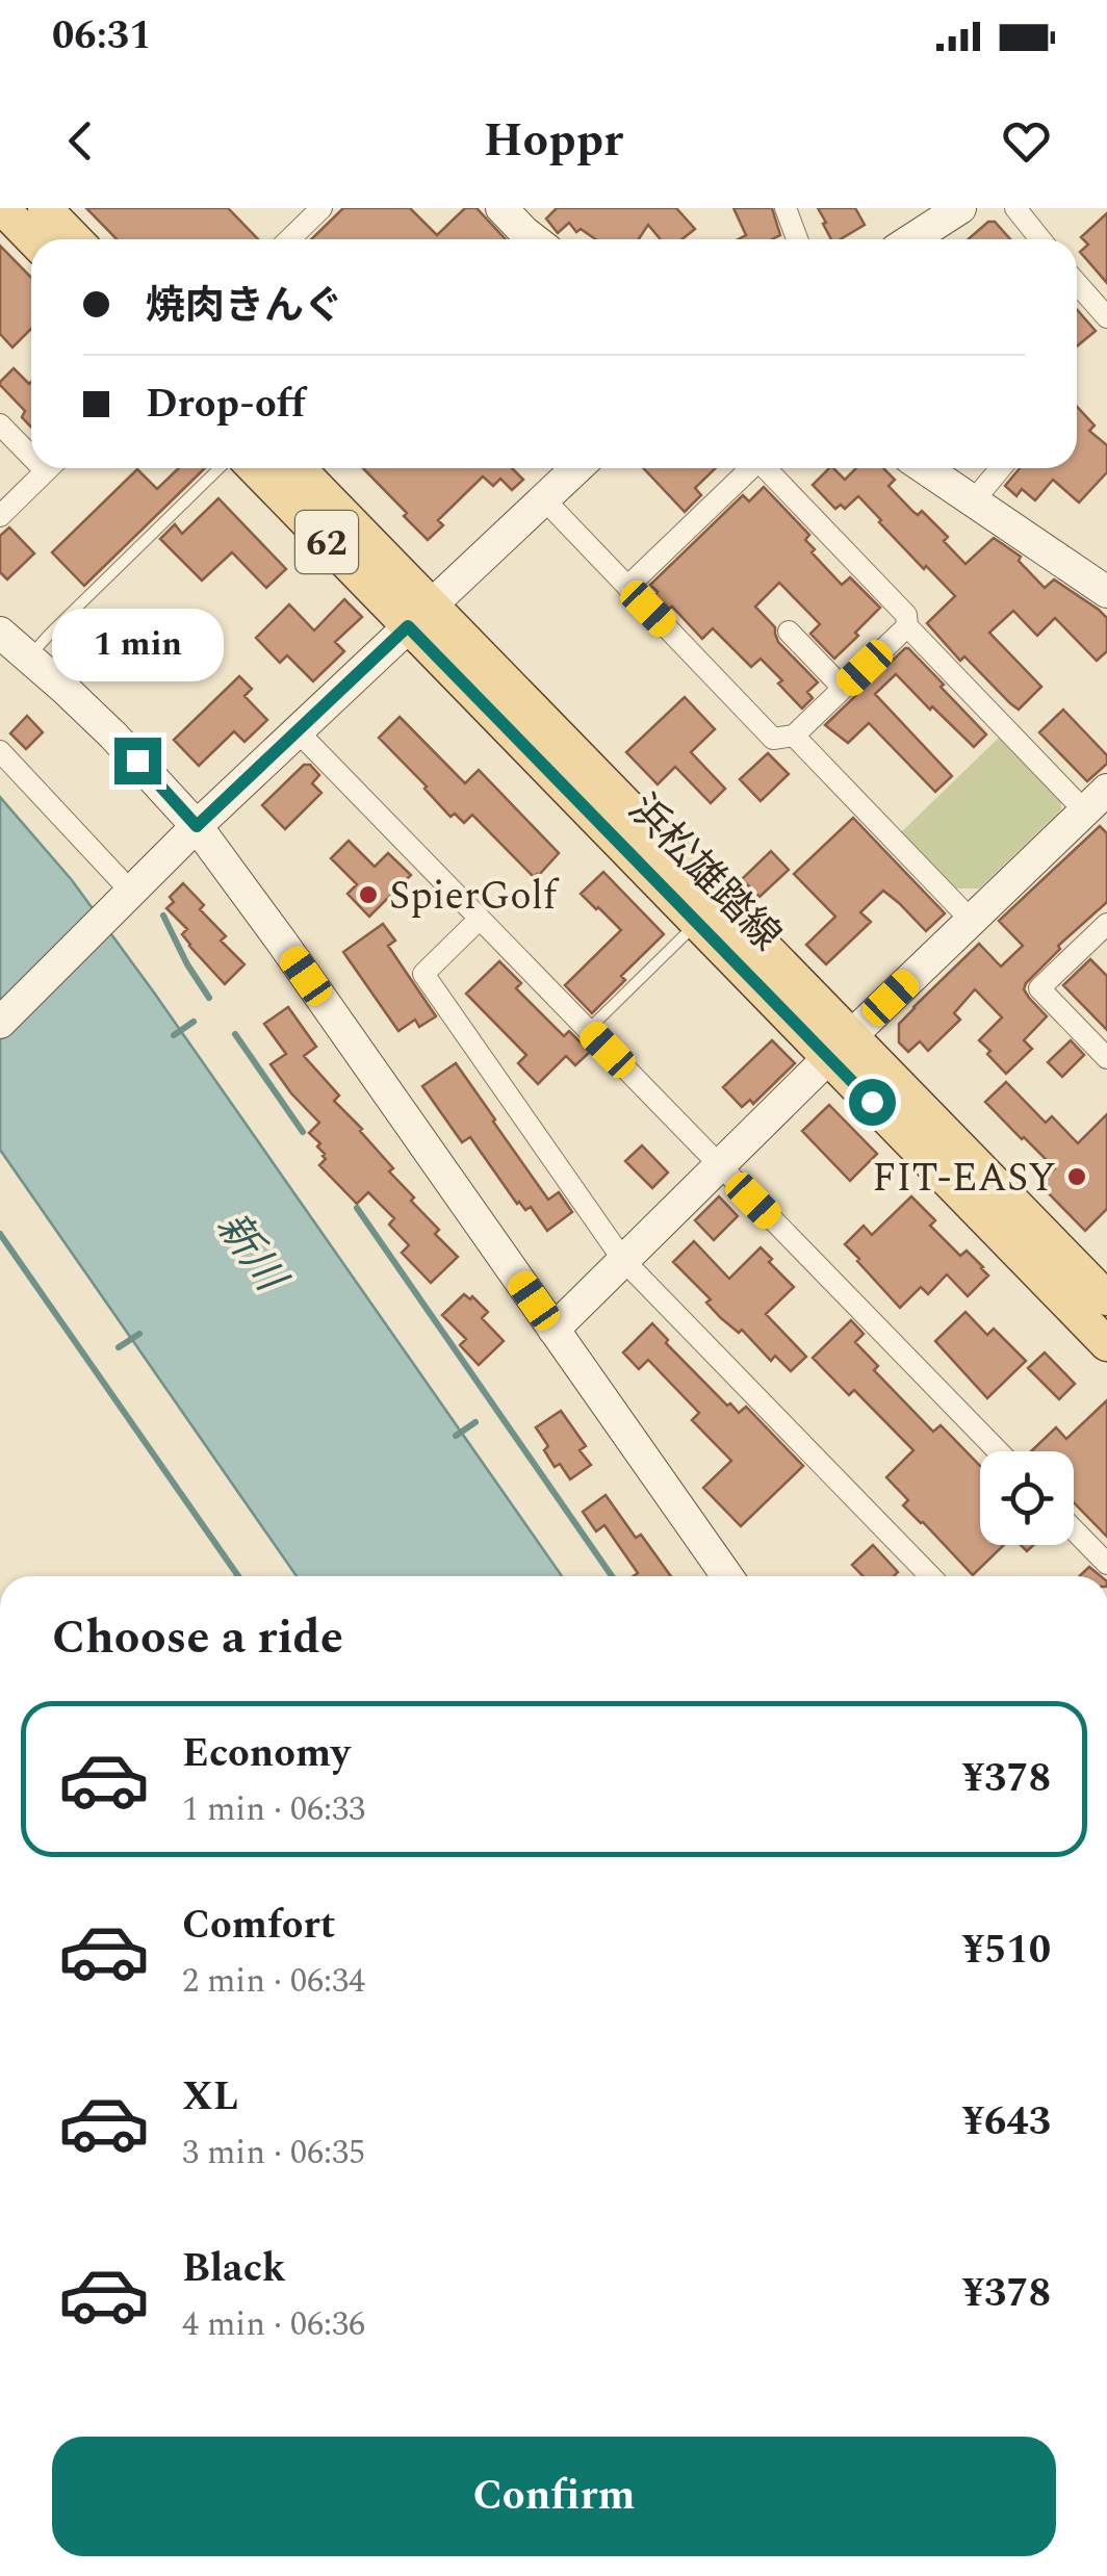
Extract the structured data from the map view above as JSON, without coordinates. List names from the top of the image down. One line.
{"streets":{"main road":["62","浜松雄踏線"]},"water":["新川"],"places":["SpierGolf","FIT-EASY"],"page":{"status":"06:31","header":"Hoppr","banner":["焼肉きんぐ","Drop-off"],"bubble":"1 min","heading":"Choose a ride","list":[{"name":"Economy","note":"1 min · 06:33","value":"¥378"},{"name":"Comfort","note":"2 min · 06:34","value":"¥510"},{"name":"XL","note":"3 min · 06:35","value":"¥643"},{"name":"Black","note":"4 min · 06:36","value":"¥378"}],"buttons":"Confirm"}}
